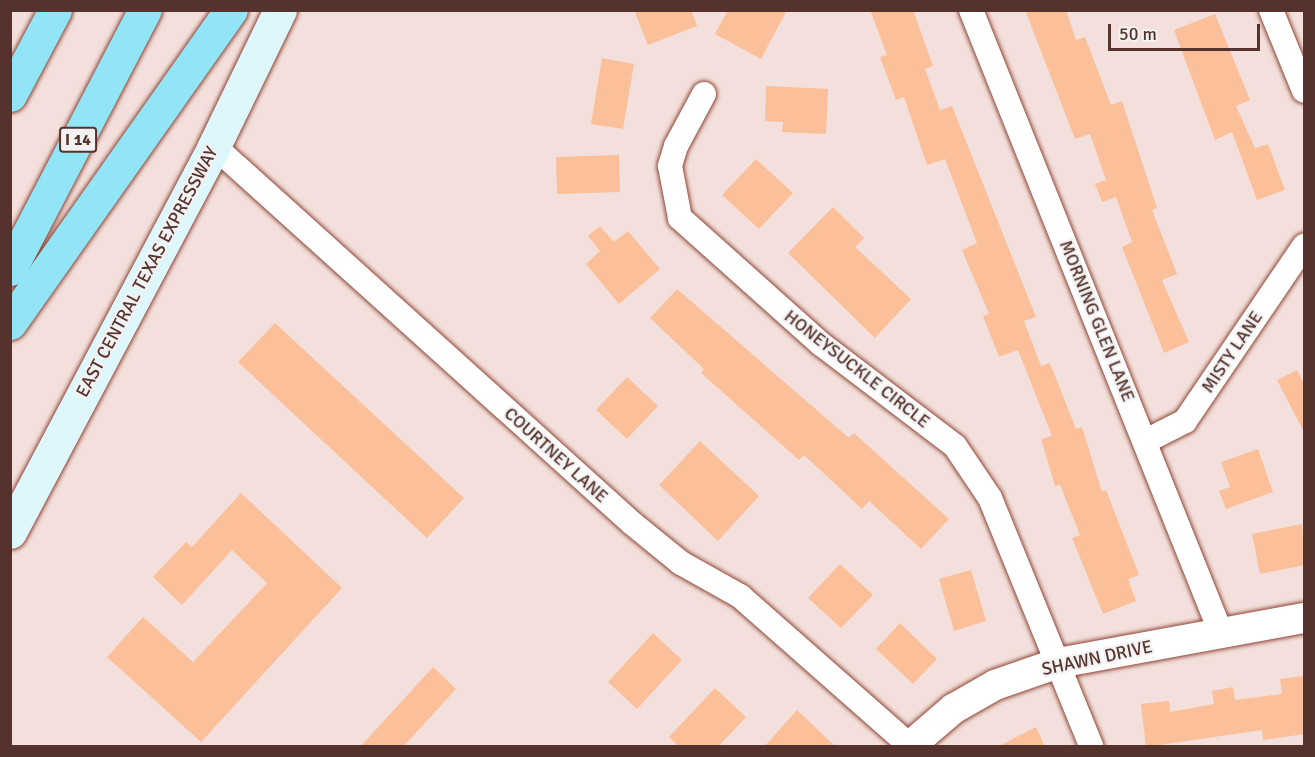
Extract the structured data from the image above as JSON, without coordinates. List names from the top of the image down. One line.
{"streets":{"highway":["I 14"],"main road":["EAST CENTRAL TEXAS EXPRESSWAY"],"street":["MORNING GLEN LANE","MISTY LANE","HONEYSUCKLE CIRCLE","COURTNEY LANE","SHAWN DRIVE"]},"crossings":[["EAST CENTRAL TEXAS EXPRESSWAY","COURTNEY LANE"],["MORNING GLEN LANE","MISTY LANE"],["MORNING GLEN LANE","SHAWN DRIVE"],["HONEYSUCKLE CIRCLE","SHAWN DRIVE"],["COURTNEY LANE","SHAWN DRIVE"]],"scale_bar":"50 m"}
